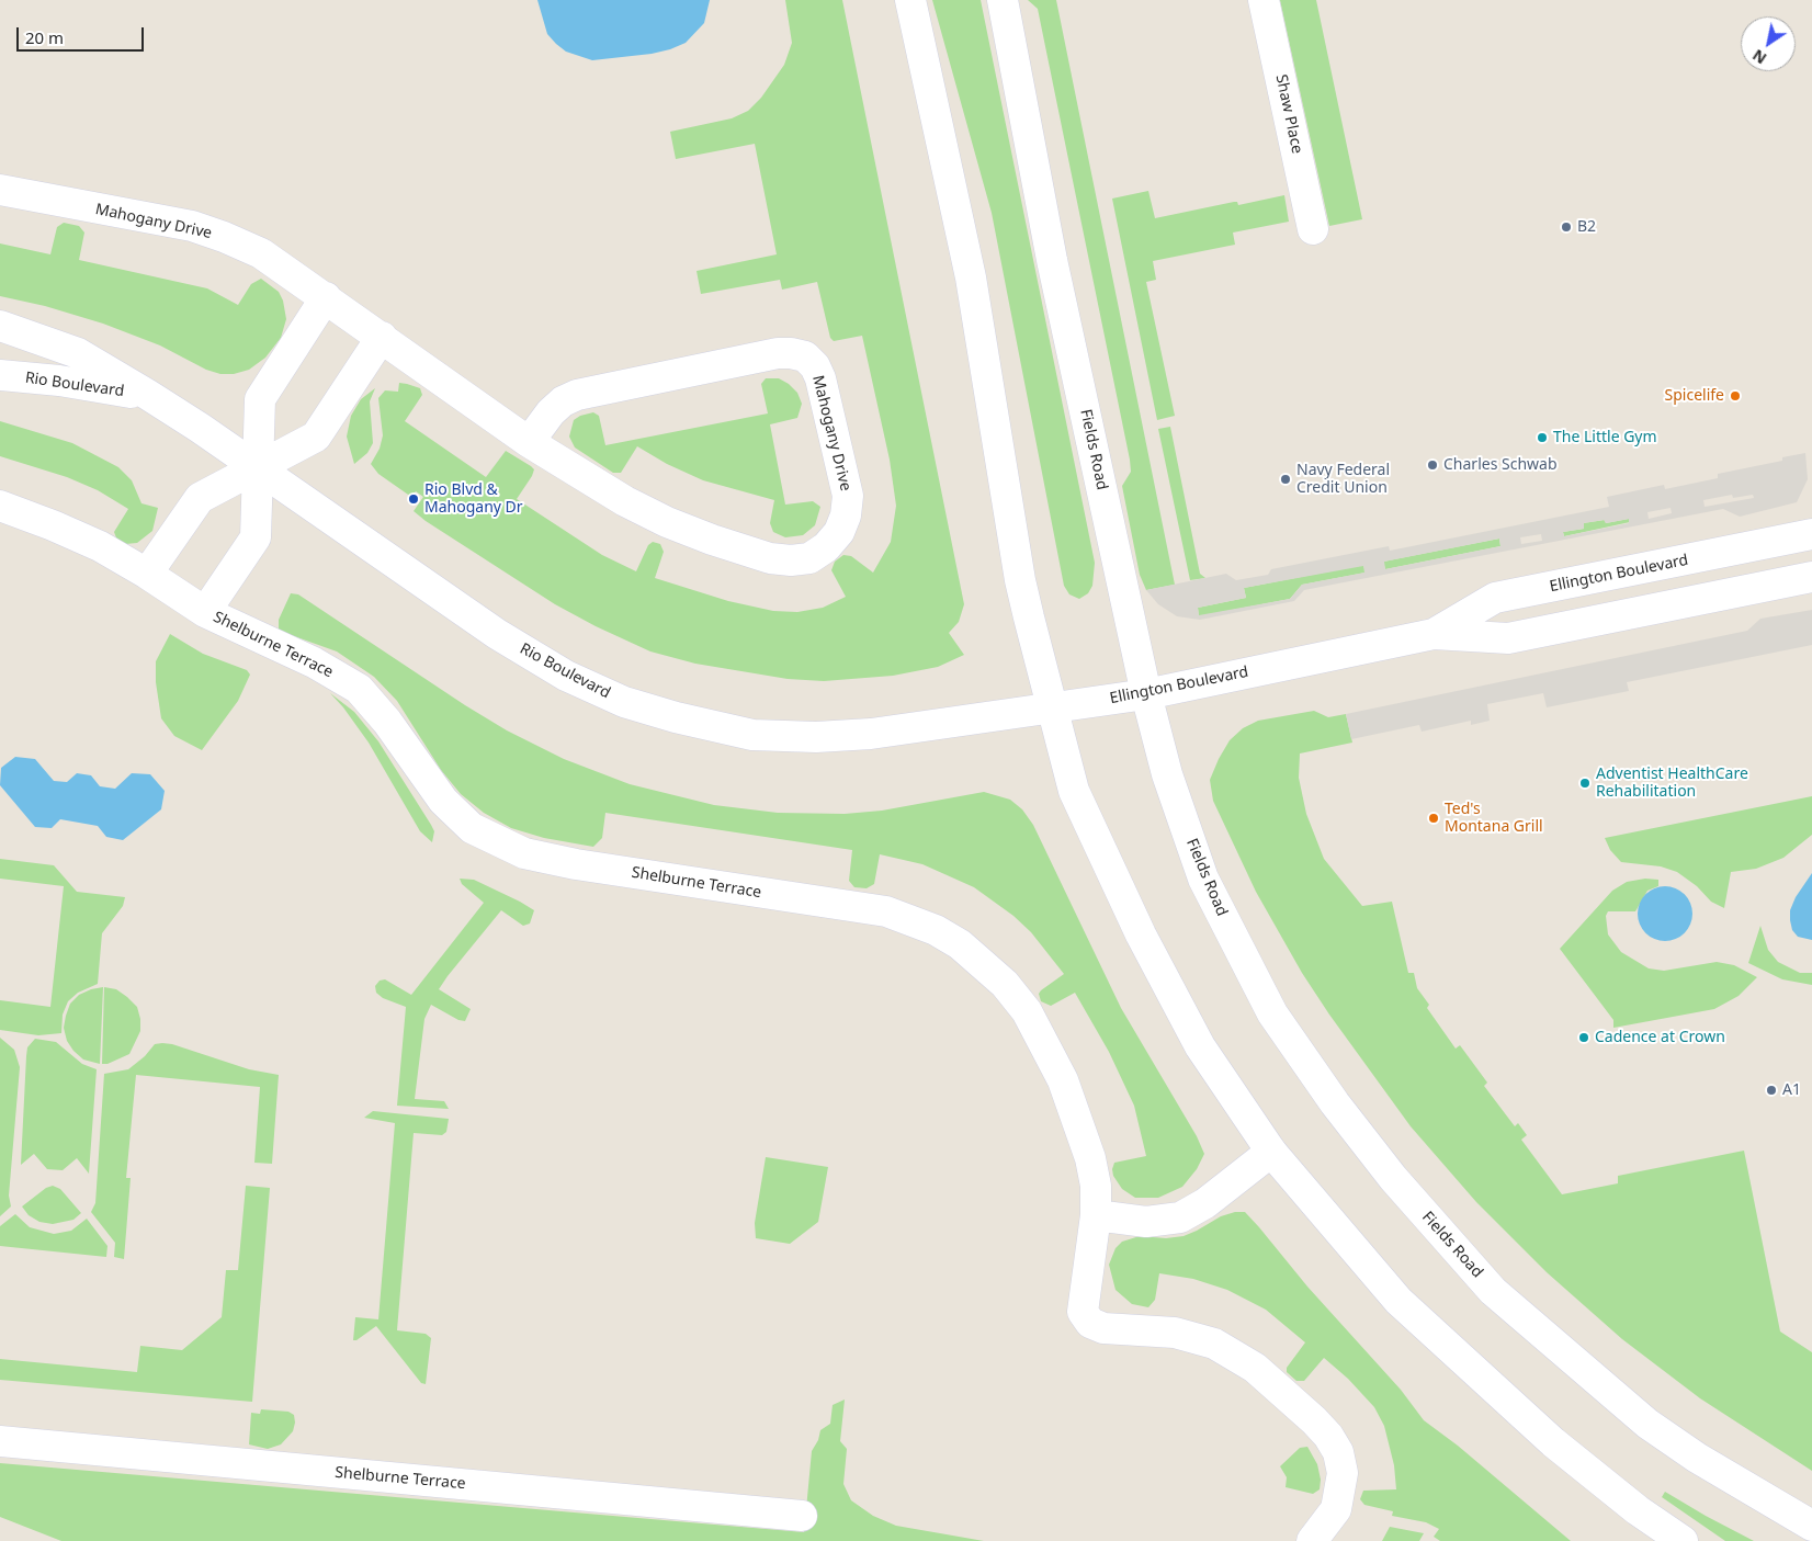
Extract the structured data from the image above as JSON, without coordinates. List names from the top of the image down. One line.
{"streets":{"street":["Shaw Place","Mahogany Drive","Rio Boulevard","Fields Road","Ellington Boulevard","Shelburne Terrace"]},"crossings":[["Rio Boulevard","Ellington Boulevard"],["Rio Boulevard","Shelburne Terrace"],["Fields Road","Ellington Boulevard"]],"places":["B2","Spicelife","The Little Gym","Charles Schwab","Navy Federal Credit Union","Rio Blvd & Mahogany Dr","Adventist HealthCare Rehabilitation","Ted's Montana Grill","Cadence at Crown","A1"],"scale_bar":"20 m","north":"bottom left"}
